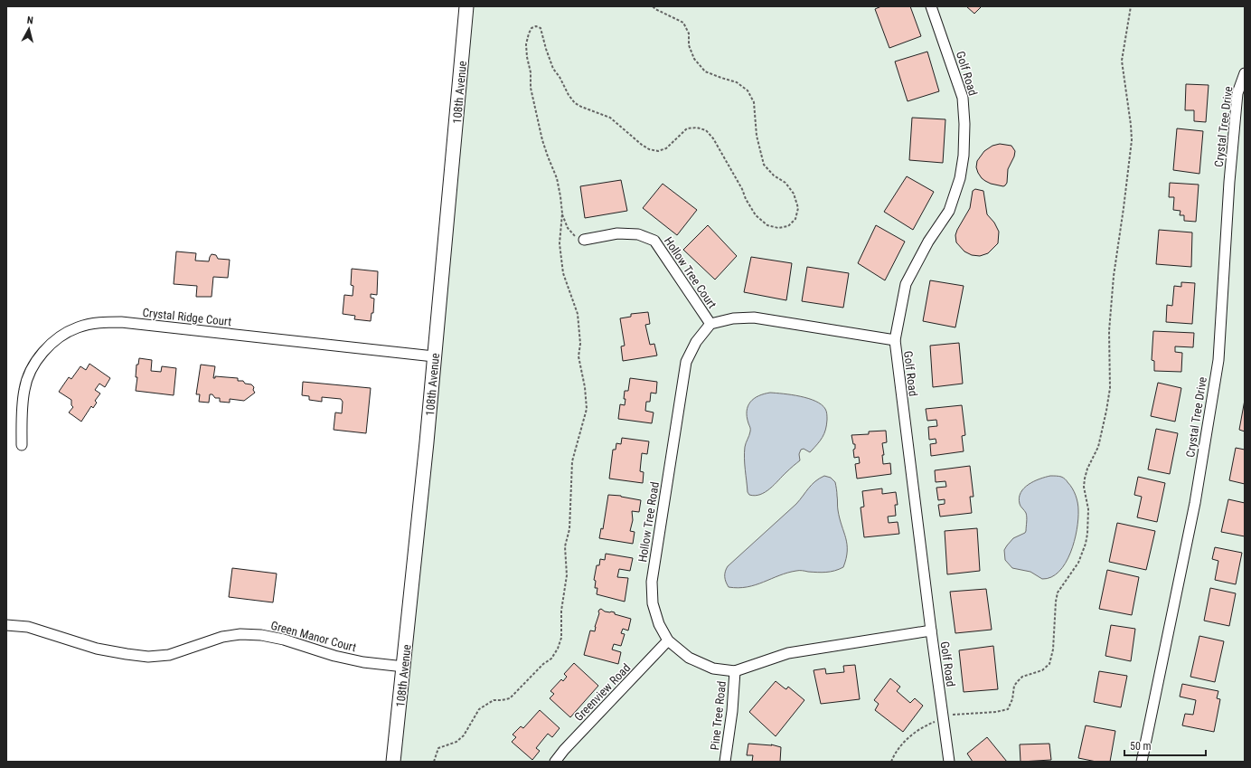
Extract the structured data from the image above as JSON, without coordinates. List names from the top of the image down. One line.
{"streets":{"street":["Golf Road","108th Avenue","Crystal Tree Drive","Hollow Tree Court","Crystal Ridge Court","Hollow Tree Road","Green Manor Court","Greenview Road","Pine Tree Road"]},"crossings":[["Golf Road","Hollow Tree Road"],["108th Avenue","Crystal Ridge Court"],["108th Avenue","Green Manor Court"],["Hollow Tree Court","Hollow Tree Road"],["Hollow Tree Road","Greenview Road"],["Hollow Tree Road","Pine Tree Road"]],"scale_bar":"50 m","north":"top"}
